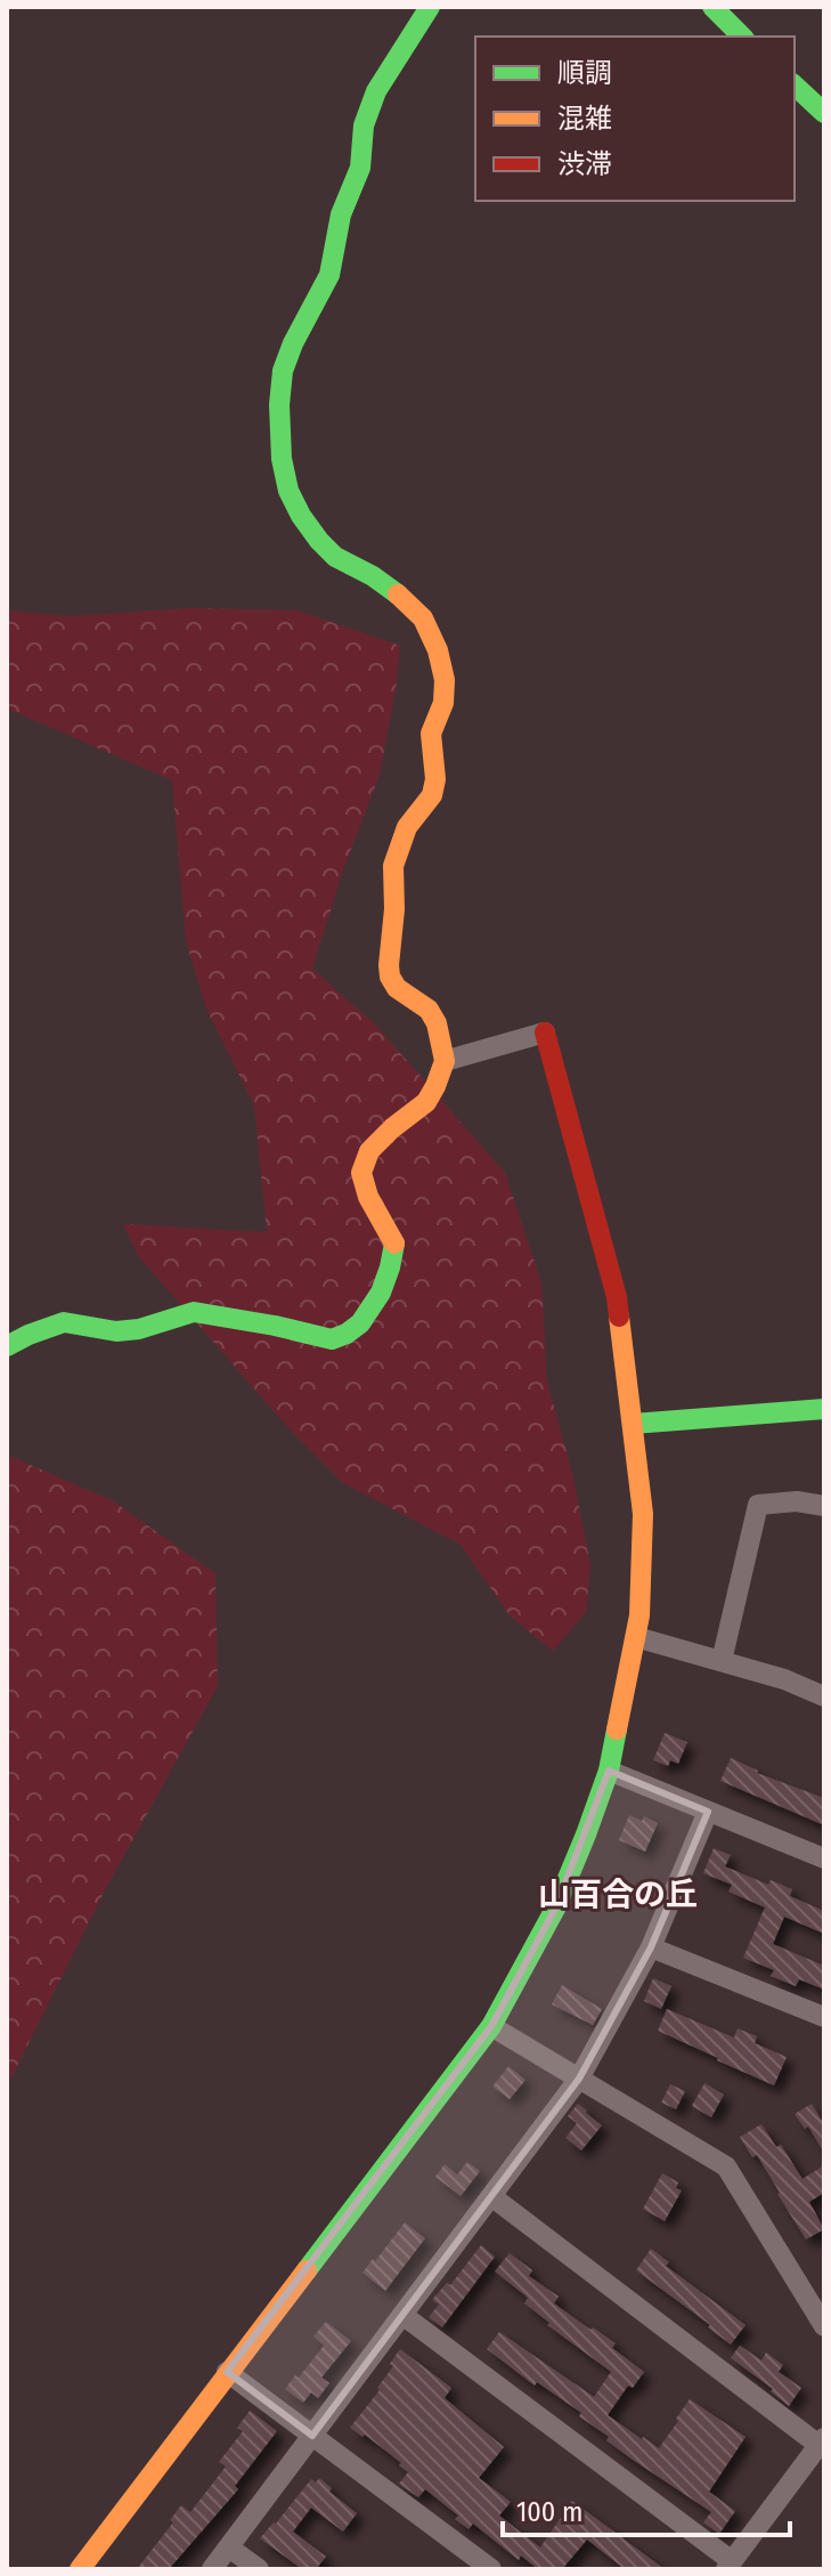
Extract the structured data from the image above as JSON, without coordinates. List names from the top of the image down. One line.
{"districts":["山百合の丘"],"legend":["順調","混雑","渋滞"],"scale_bar":"100 m"}
